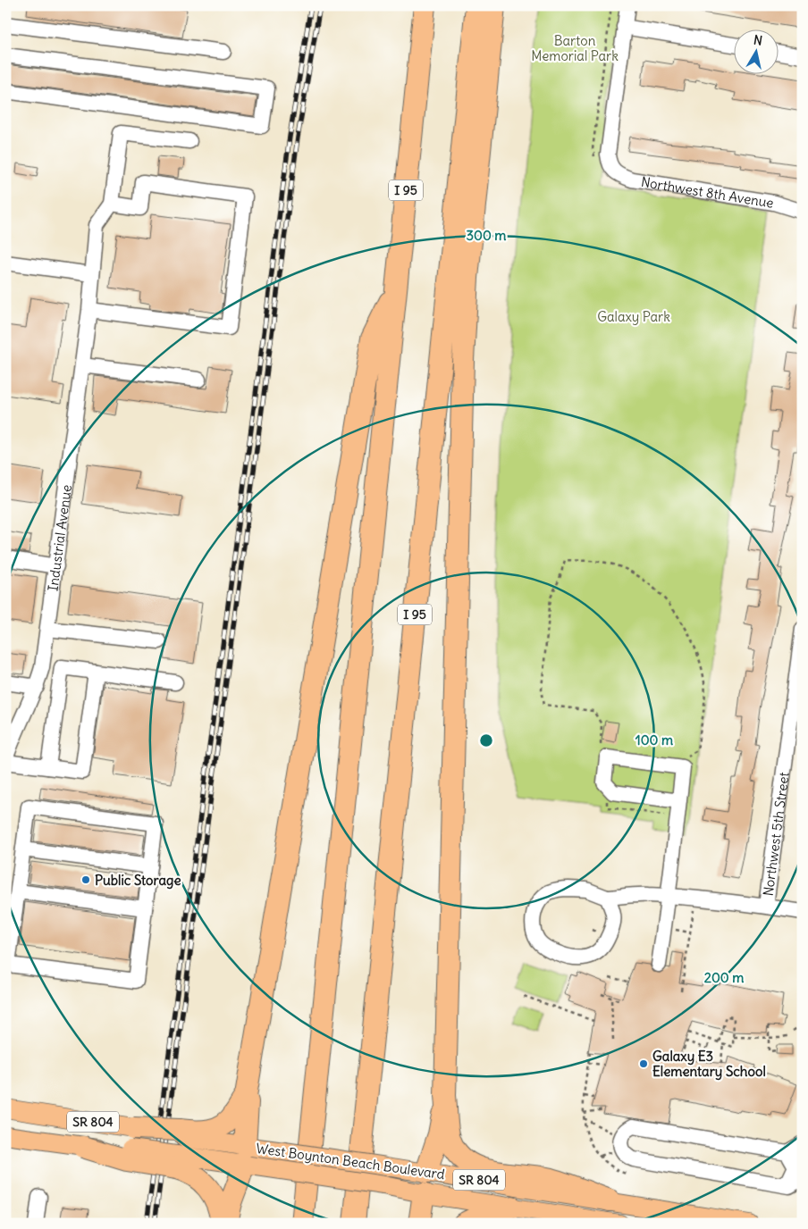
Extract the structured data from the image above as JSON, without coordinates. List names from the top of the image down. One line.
{"streets":{"highway":["I 95"],"main road":["SR 804","West Boynton Beach Boulevard"],"street":["Northwest 8th Avenue","Industrial Avenue","Northwest 5th Street"]},"parks":["Barton Memorial Park","Galaxy Park"],"places":["Public Storage","Galaxy E3 Elementary School"],"north":"top","rings":["300 m","100 m","200 m"]}
